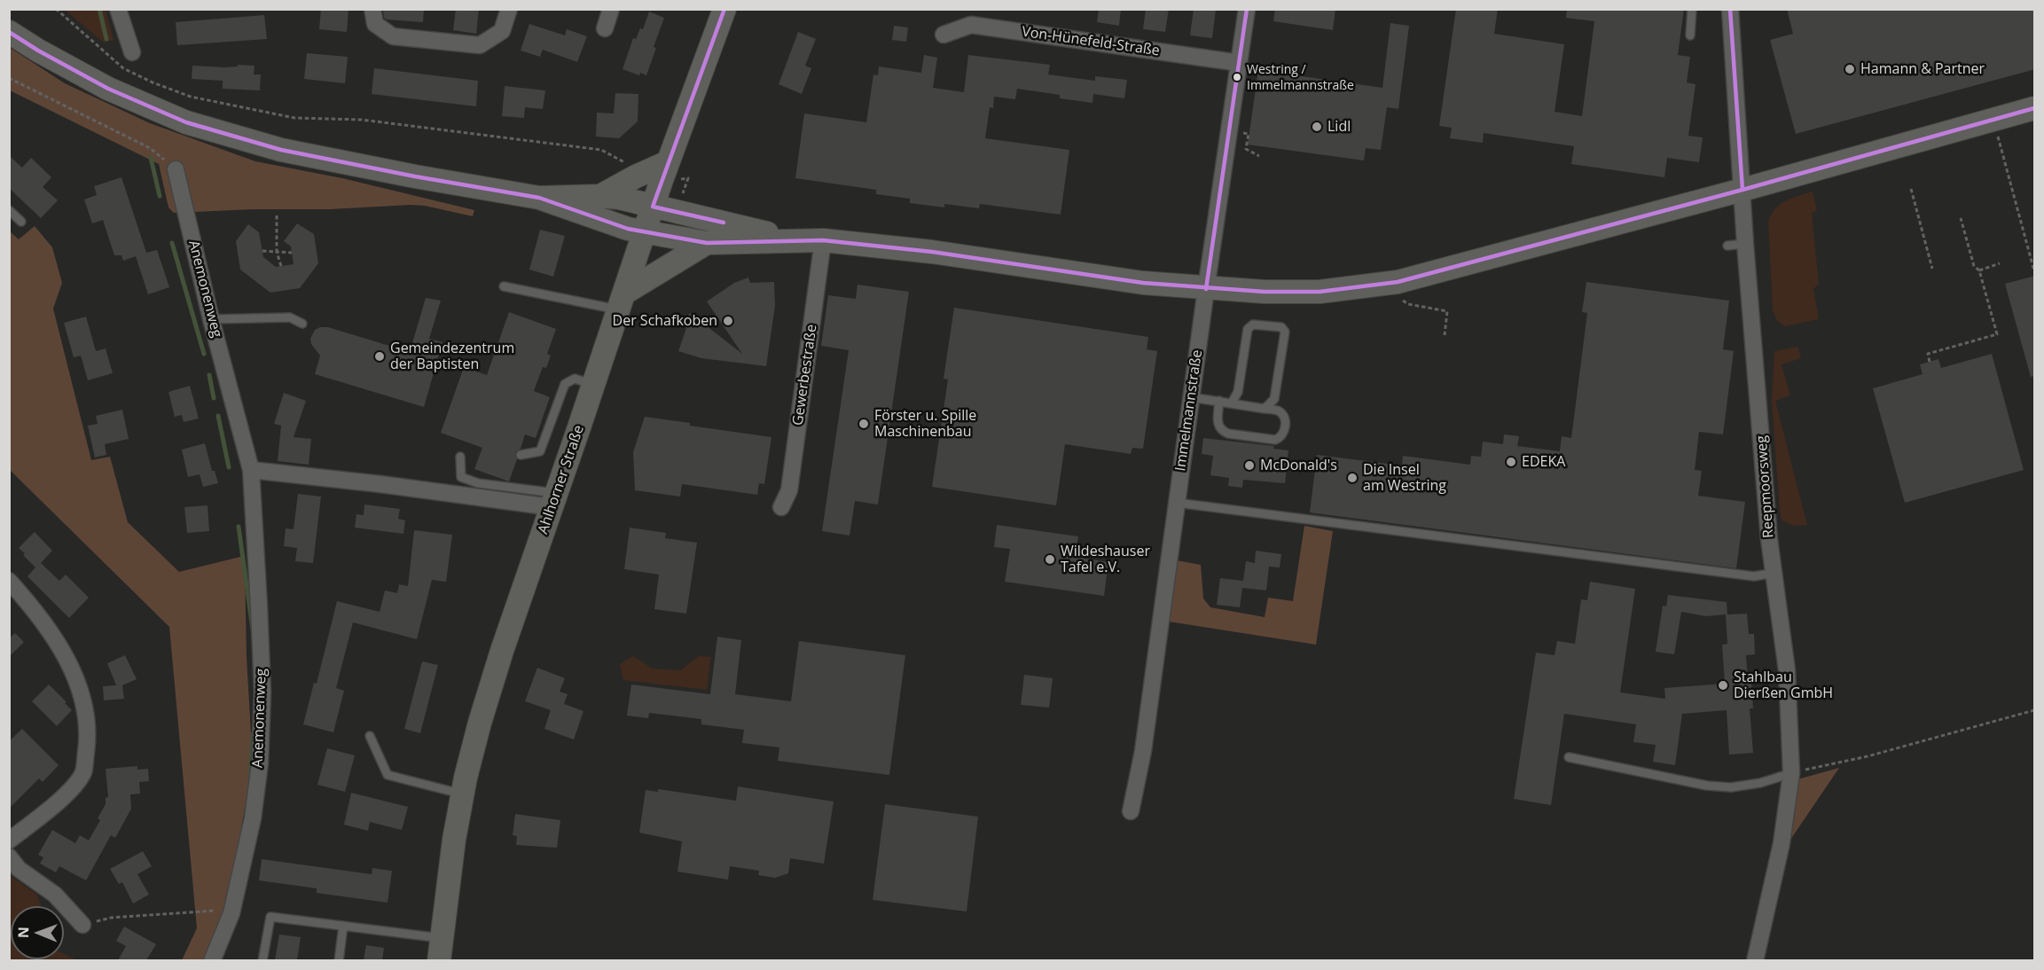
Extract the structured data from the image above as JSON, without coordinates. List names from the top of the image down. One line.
{"streets":{"main road":["Ahlhorner Straße"],"street":["Von-Hünefeld-Straße","Anemonenweg","Gewerbestraße","Immelmannstraße","Reepmoorsweg"]},"crossings":[["Von-Hünefeld-Straße","Immelmannstraße"]],"places":["Hamann & Partner","Westring / Immelmannstraße","Lidl","Der Schafkoben","Gemeindezentrum der Baptisten","Förster u. Spille Maschinenbau","EDEKA","McDonald's","Die Insel am Westring","Wildeshauser Tafel e.V.","Stahlbau Dierßen GmbH"],"north":"left"}
